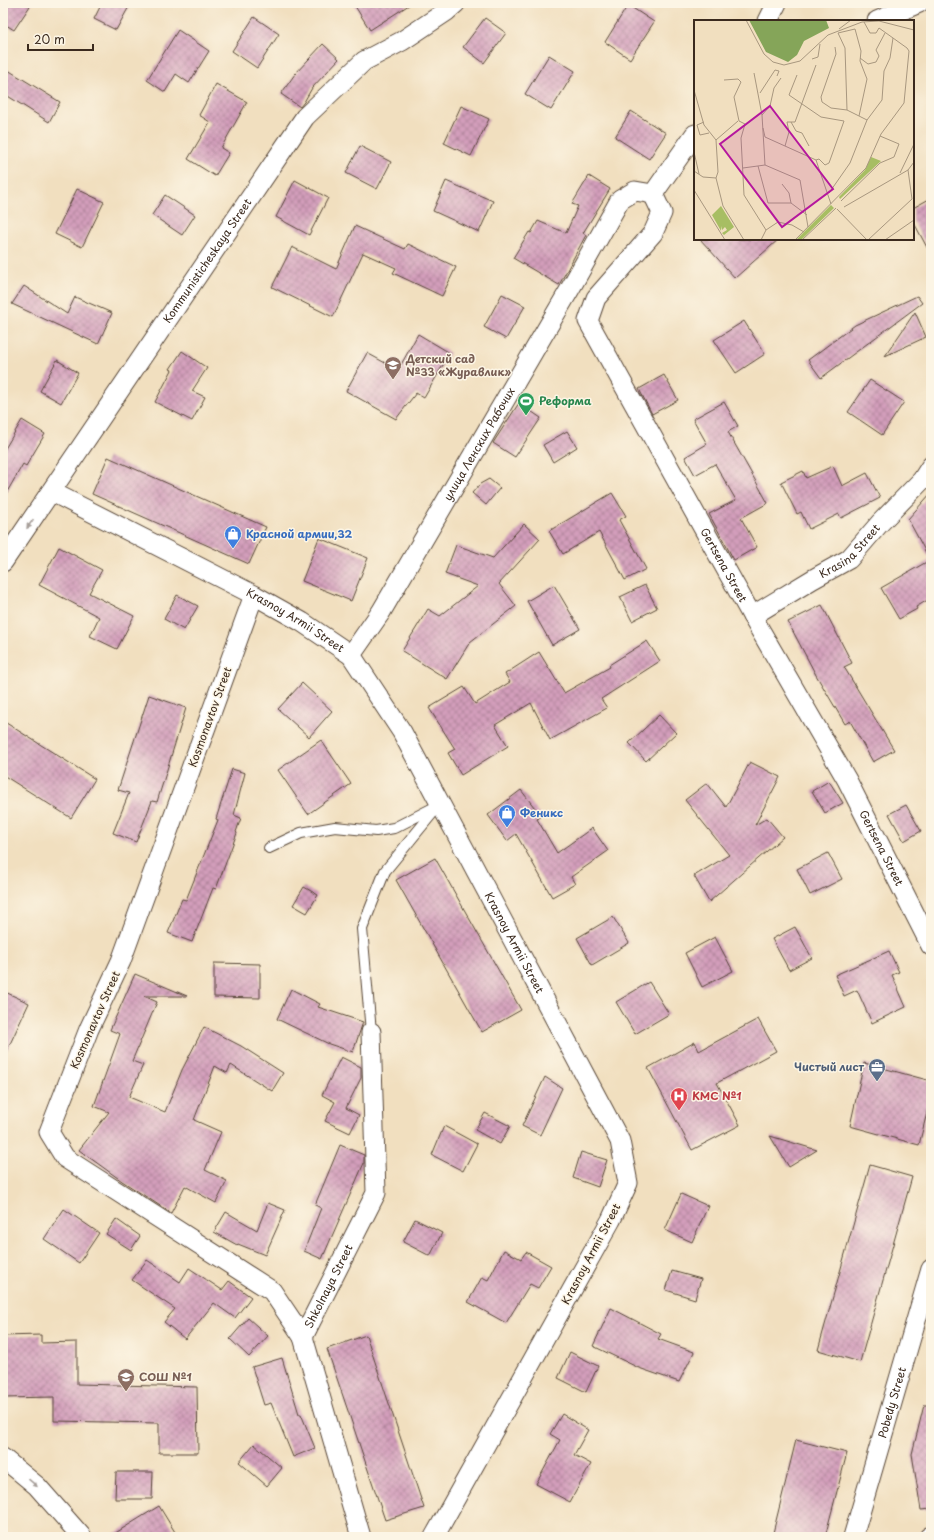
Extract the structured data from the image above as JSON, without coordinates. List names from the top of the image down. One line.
{"streets":{"street":["Kommunisticheskaya Street","улица Ленских Рабочих","Krasina Street","Gertsena Street","Krasnoy Armii Street","Kosmonavtov Street","Shkolnaya Street","Pobedy Street"]},"crossings":[["Kommunisticheskaya Street","Krasnoy Armii Street"],["улица Ленских Рабочих","Gertsena Street"],["улица Ленских Рабочих","Krasnoy Armii Street"],["Krasina Street","Gertsena Street"],["Krasnoy Armii Street","Kosmonavtov Street"],["Kosmonavtov Street","Shkolnaya Street"]],"places":{"school or university":["Детский сад №33 «Журавлик»","СОШ №1"],"sports":["Реформа"],"shop":["Красной армии,32","Феникс"],"office":["Чистый лист"],"hospital":["KMC №1"]},"scale_bar":"20 m"}
